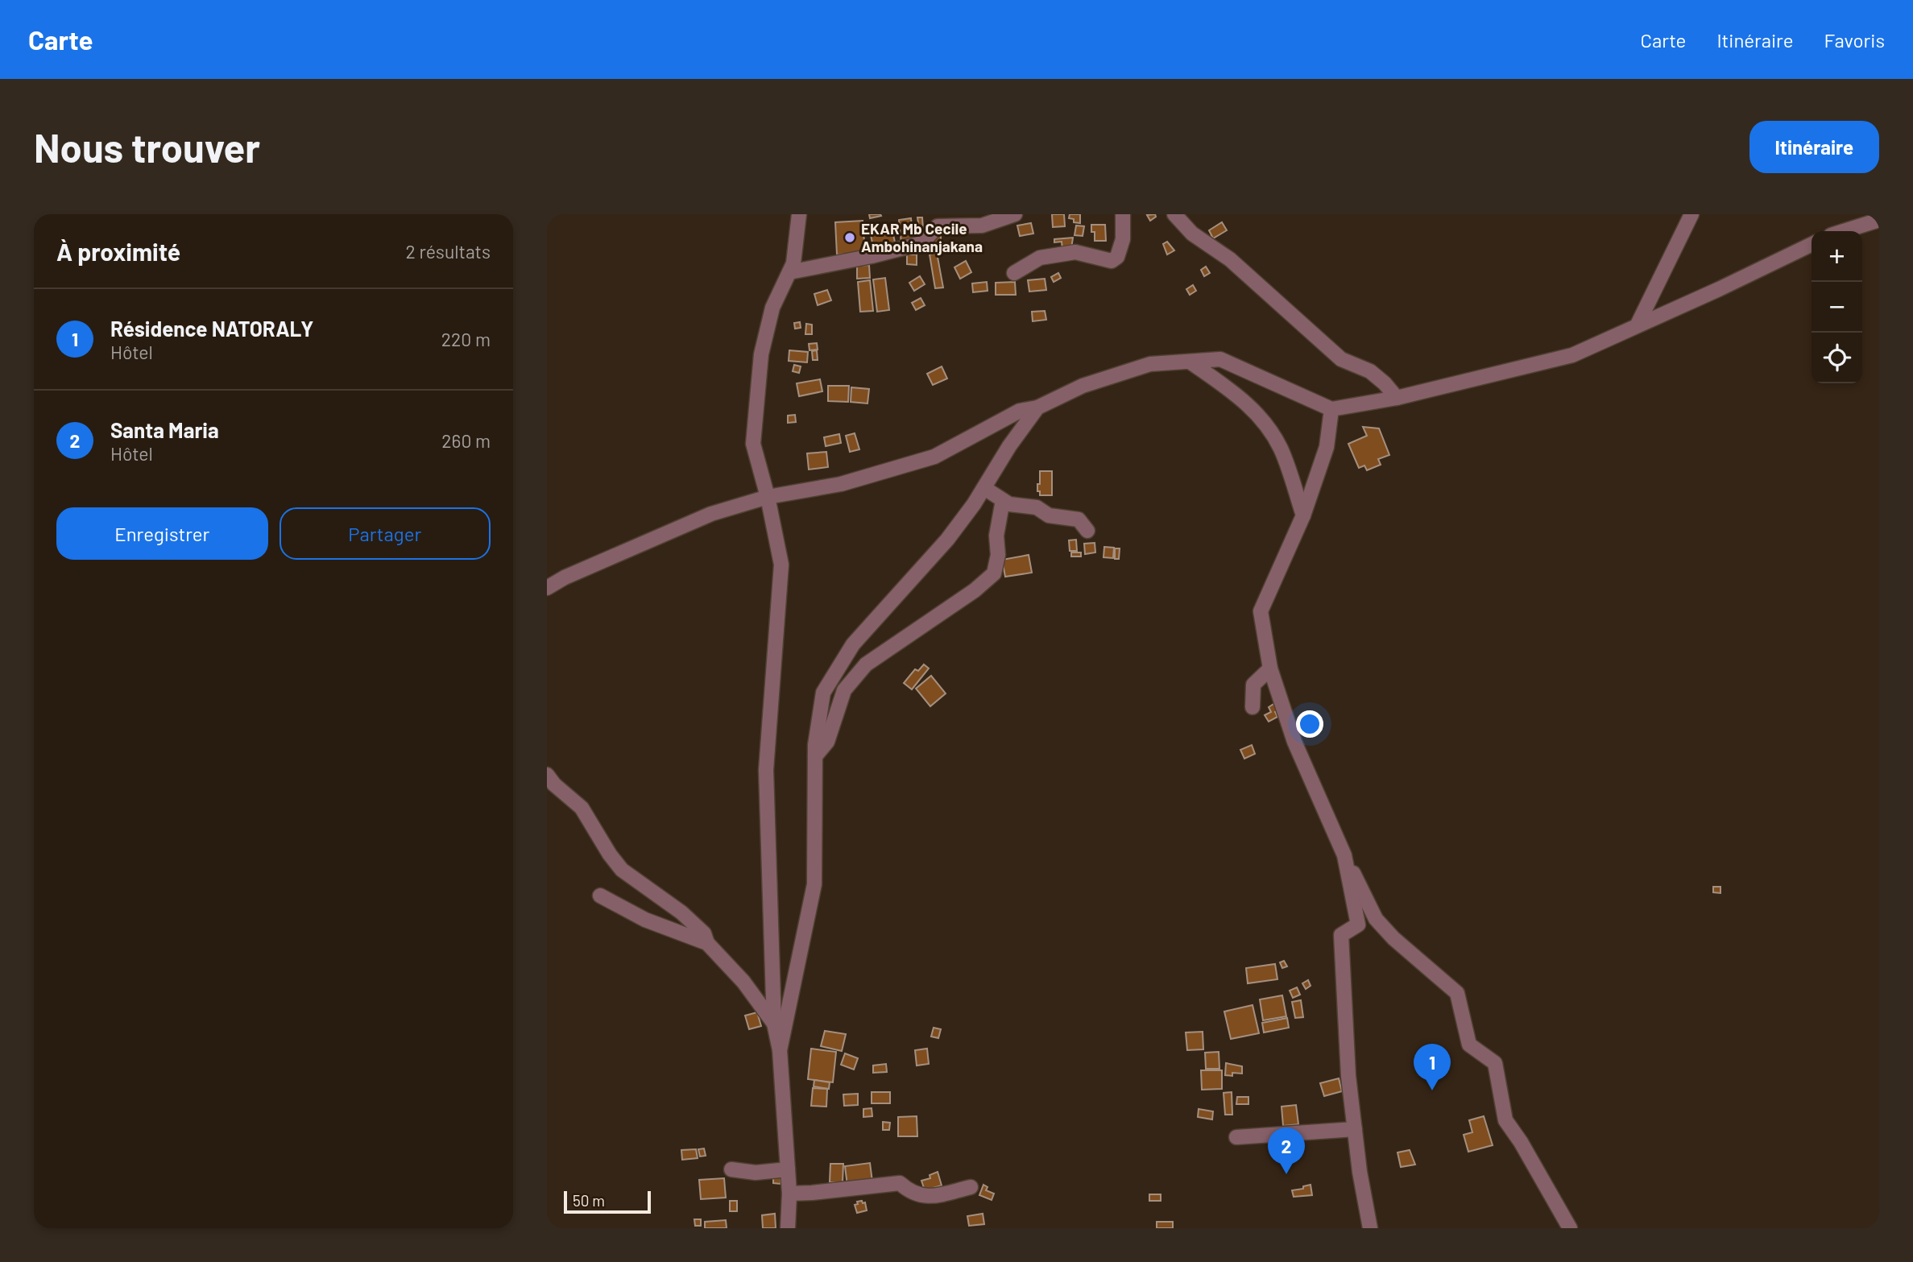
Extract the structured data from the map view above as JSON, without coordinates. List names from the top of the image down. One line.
{"places":["EKAR Mb Cecile Ambohinanjakana"],"scale_bar":"50 m","page":{"header":"Carte","nav":["Carte","Itinéraire","Favoris"],"buttons":["Itinéraire",["Enregistrer","Partager"]],"title":"Nous trouver","heading":["À proximité","2 résultats"],"map_buttons":["+","−"],"list":[{"mark":"1","name":"Résidence NATORALY","note":"Hôtel","value":"220 m"},{"mark":"2","name":"Santa Maria","note":"Hôtel","value":"260 m"}],"pins":["1","2"],"scale":"50 m"}}
